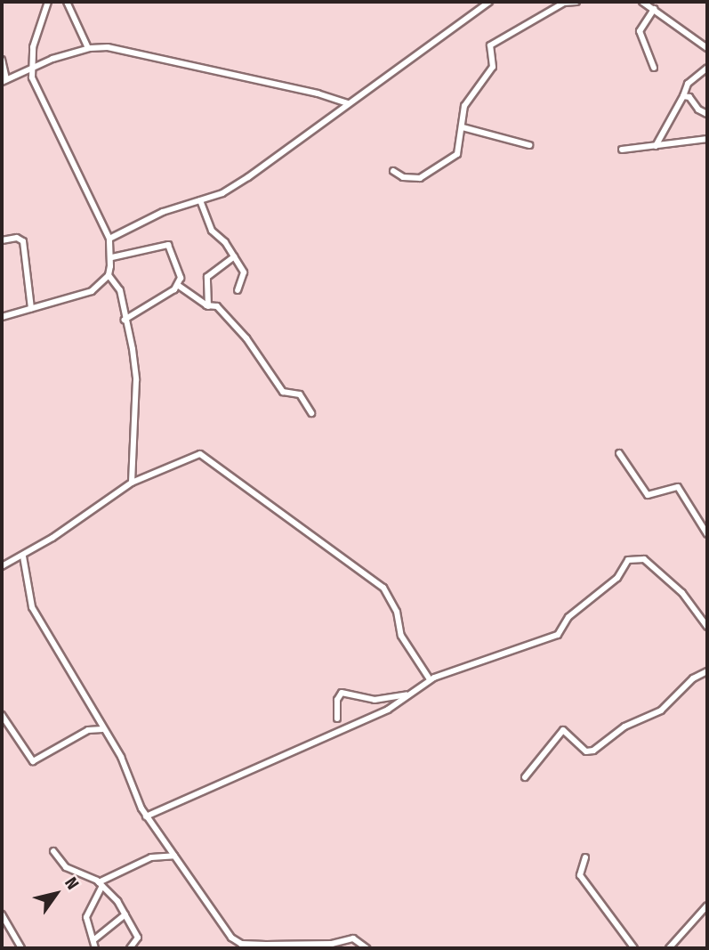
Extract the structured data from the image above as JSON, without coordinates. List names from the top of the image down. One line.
{"north":"top right"}
